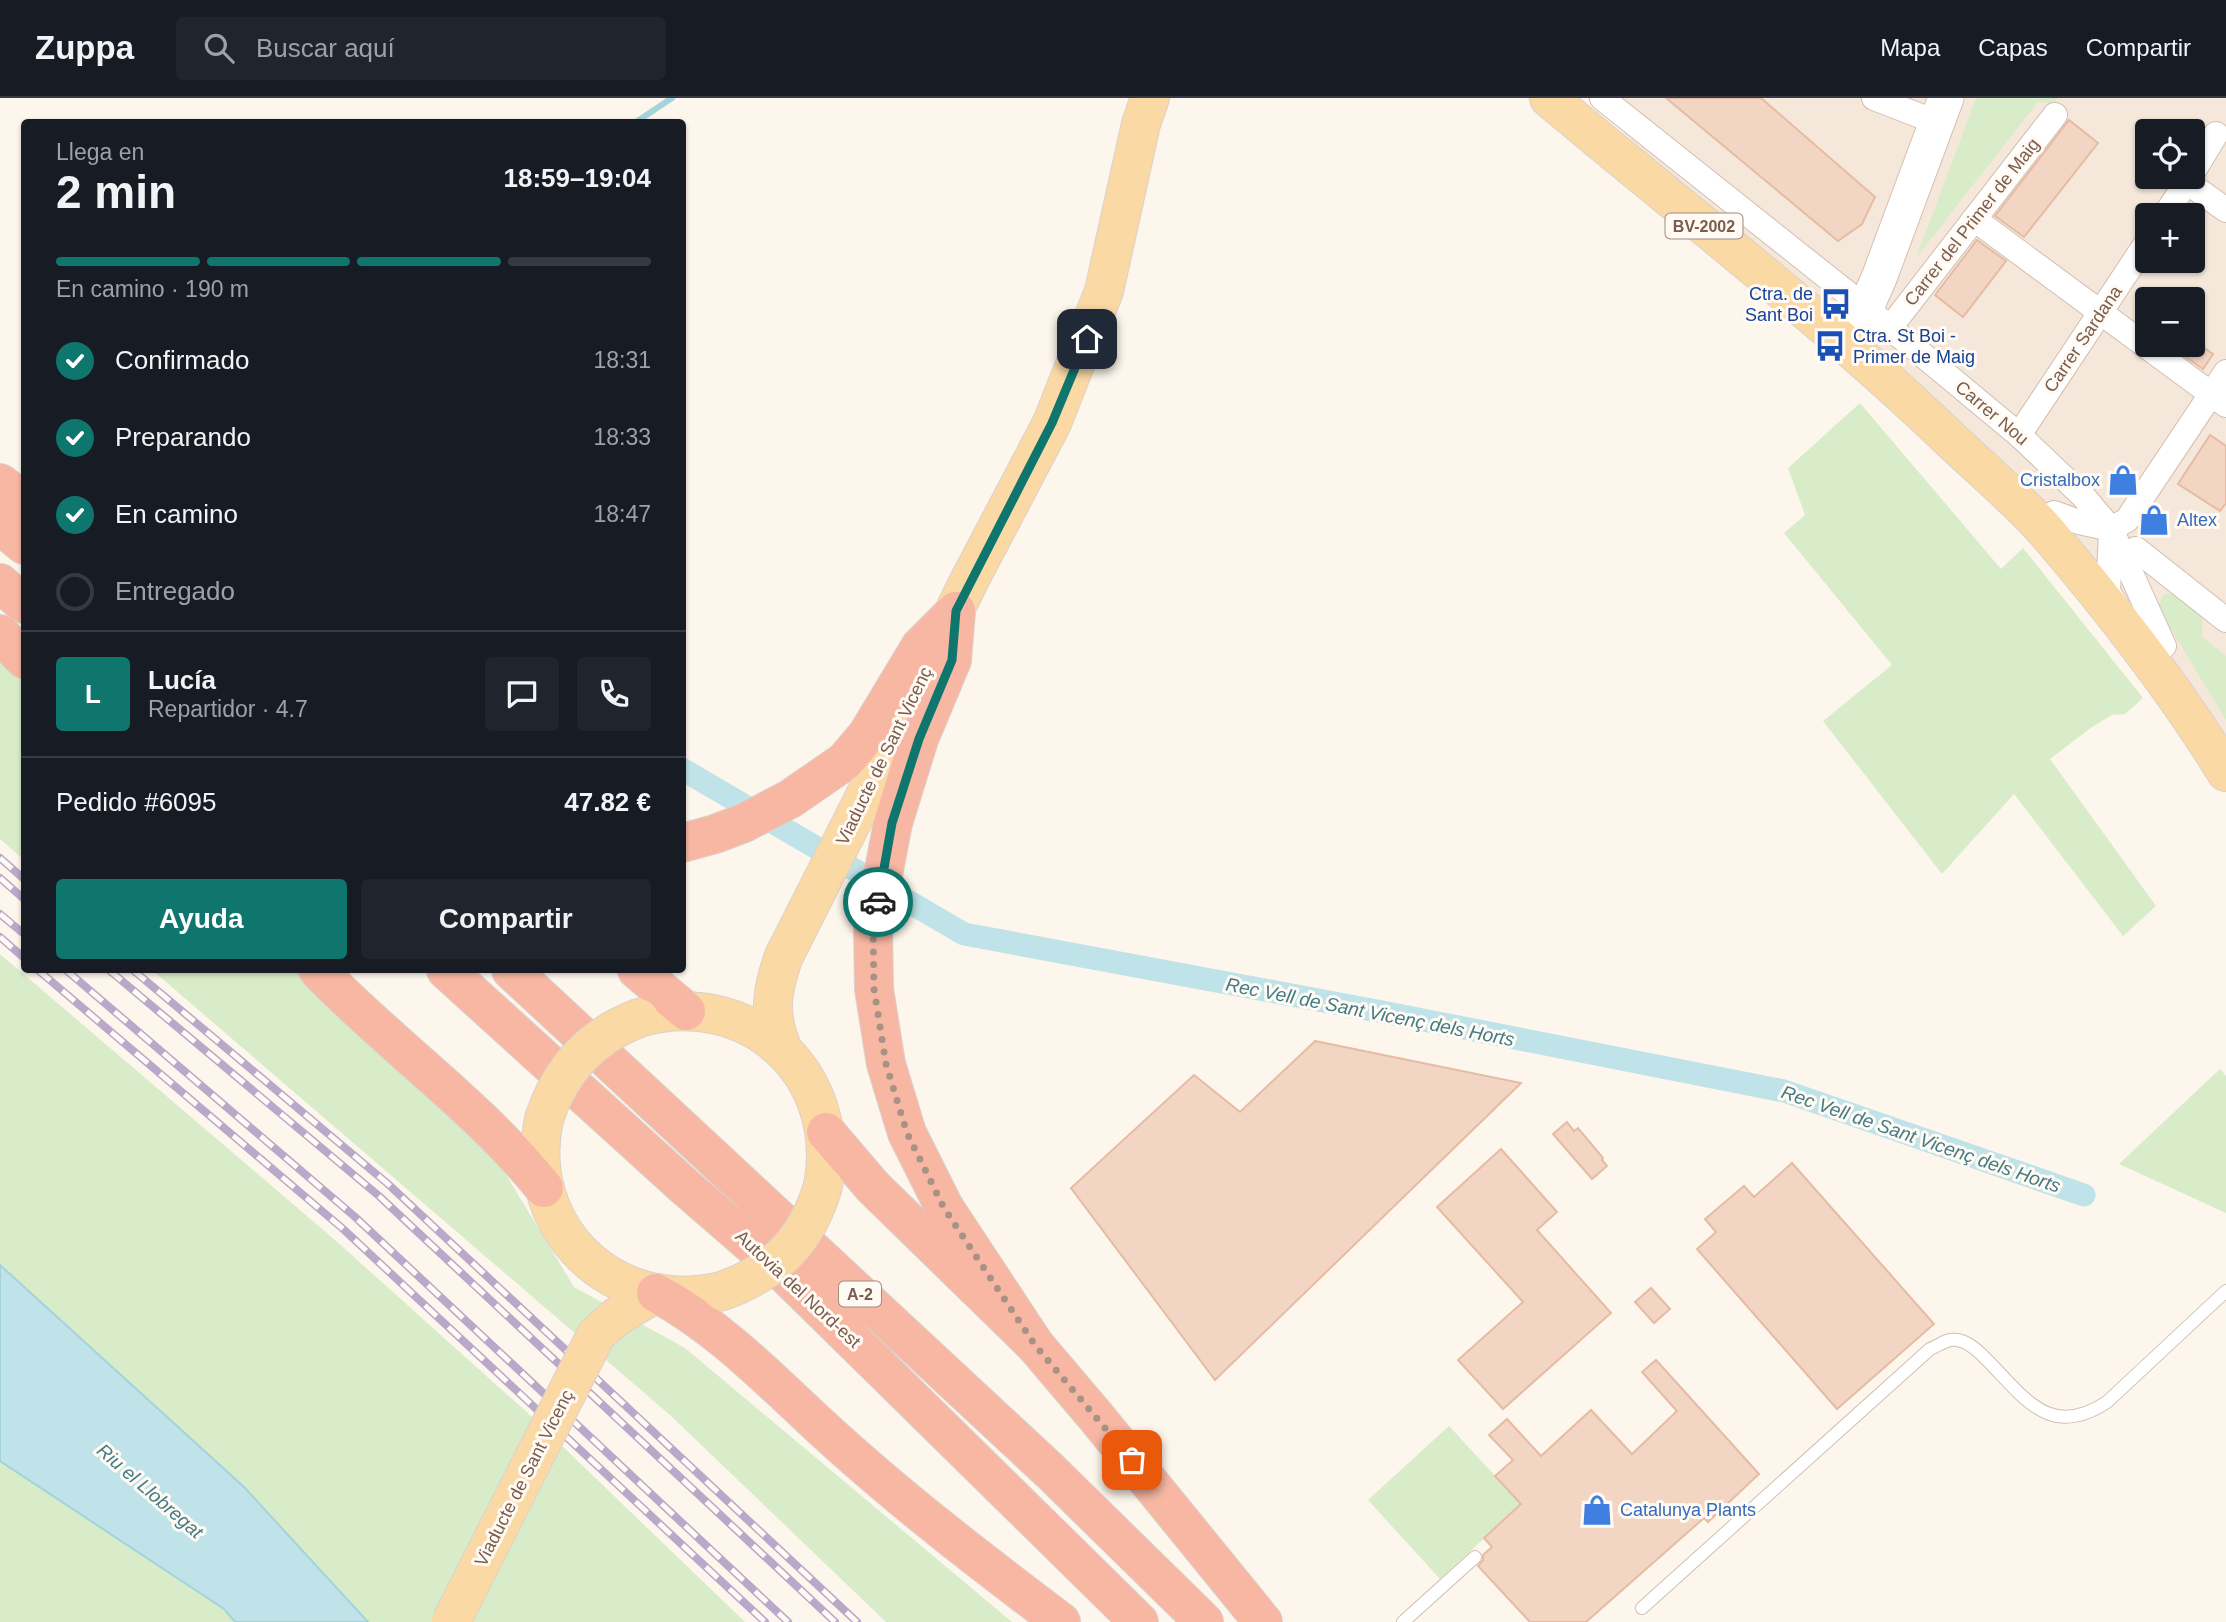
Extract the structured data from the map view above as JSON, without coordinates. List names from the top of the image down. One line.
{"streets":{"highway":["Autovia del Nord-est","A-2"],"main road":["BV-2002","Viaducte de Sant Vicenç"],"street":["Carrer del Primer de Maig","Carrer Sardana","Carrer Nou"]},"crossings":[["Carrer del Primer de Maig","BV-2002"],["Carrer del Primer de Maig","Carrer Nou"],["BV-2002","Carrer Nou"],["Carrer Sardana","Carrer Nou"]],"water":["Rec Vell de Sant Vicenç dels Horts","Riu el Llobregat"],"places":{"bus stop":["Ctra. de Sant Boi","Ctra. St Boi - Primer de Maig"],"shop":["Cristalbox","Altex","Catalunya Plants"]},"page":{"header":"Zuppa","search":"Buscar aquí","nav":["Mapa","Capas","Compartir"],"map_buttons":["+","−"],"heading":["2 min","Llega en","18:59–19:04"],"panel":["Lucía","Repartidor · 4.7","Pedido #6095","47.82 €"],"bar":"En camino · 190 m","list":[["Confirmado","18:31"],["Preparando","18:33"],["En camino","18:47"],"Entregado"],"round":"L","buttons":["Ayuda","Compartir"]}}
